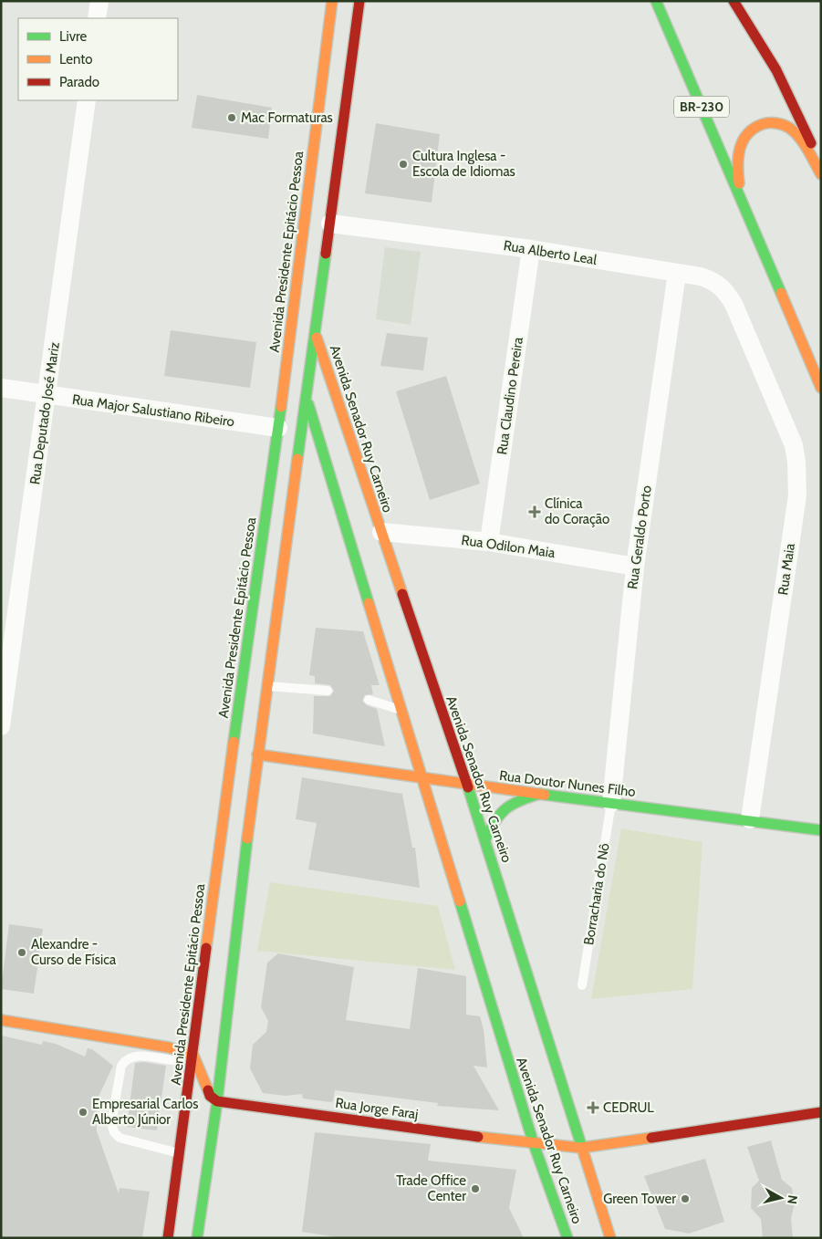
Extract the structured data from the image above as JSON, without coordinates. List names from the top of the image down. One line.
{"streets":{"main road":["BR-230","Avenida Presidente Epitácio Pessoa","Avenida Senador Ruy Carneiro","Rua Doutor Nunes Filho","Rua Jorge Faraj"],"street":["Rua Alberto Leal","Rua Claudino Pereira","Rua Major Salustiano Ribeiro","Rua Deputado José Mariz","Rua Geraldo Porto","Rua Odilon Maia","Rua Maia"],"lane":["Borracharia do Nô"]},"crossings":[["Avenida Presidente Epitácio Pessoa","Rua Major Salustiano Ribeiro"],["Rua Alberto Leal","Rua Claudino Pereira"],["Rua Alberto Leal","Rua Geraldo Porto"],["Rua Alberto Leal","Rua Maia"],["Rua Claudino Pereira","Rua Odilon Maia"],["Rua Major Salustiano Ribeiro","Rua Deputado José Mariz"],["Avenida Senador Ruy Carneiro","Rua Odilon Maia"],["Avenida Senador Ruy Carneiro","Rua Doutor Nunes Filho"],["Avenida Senador Ruy Carneiro","Rua Jorge Faraj"],["Rua Geraldo Porto","Rua Odilon Maia"],["Rua Geraldo Porto","Rua Doutor Nunes Filho"],["Rua Geraldo Porto","Borracharia do Nô"],["Rua Maia","Rua Doutor Nunes Filho"],["Rua Doutor Nunes Filho","Borracharia do Nô"]],"places":{"other":["Mac Formaturas","Cultura Inglesa - Escola de Idiomas","Alexandre - Curso de Física","Empresarial Carlos Alberto Júnior","Trade Office Center","Green Tower"],"health":["Clínica do Coração","CEDRUL"]},"legend":["Livre","Lento","Parado"],"north":"right"}
